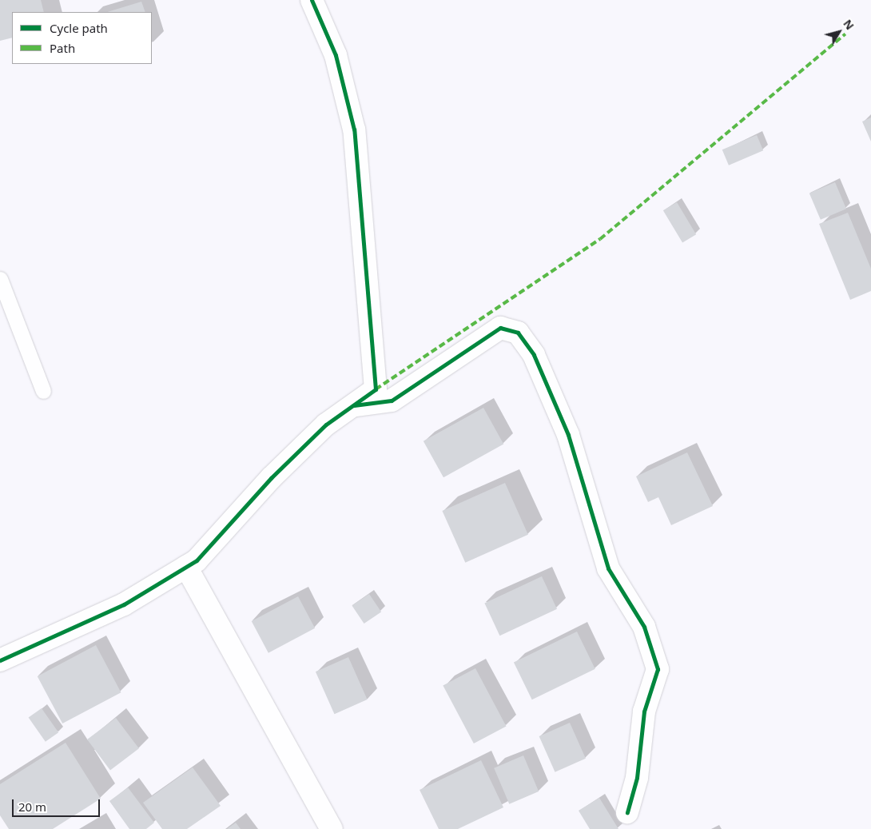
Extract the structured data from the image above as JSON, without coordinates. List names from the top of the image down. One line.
{"legend":["Cycle path","Path"],"scale_bar":"20 m","north":"top right"}
